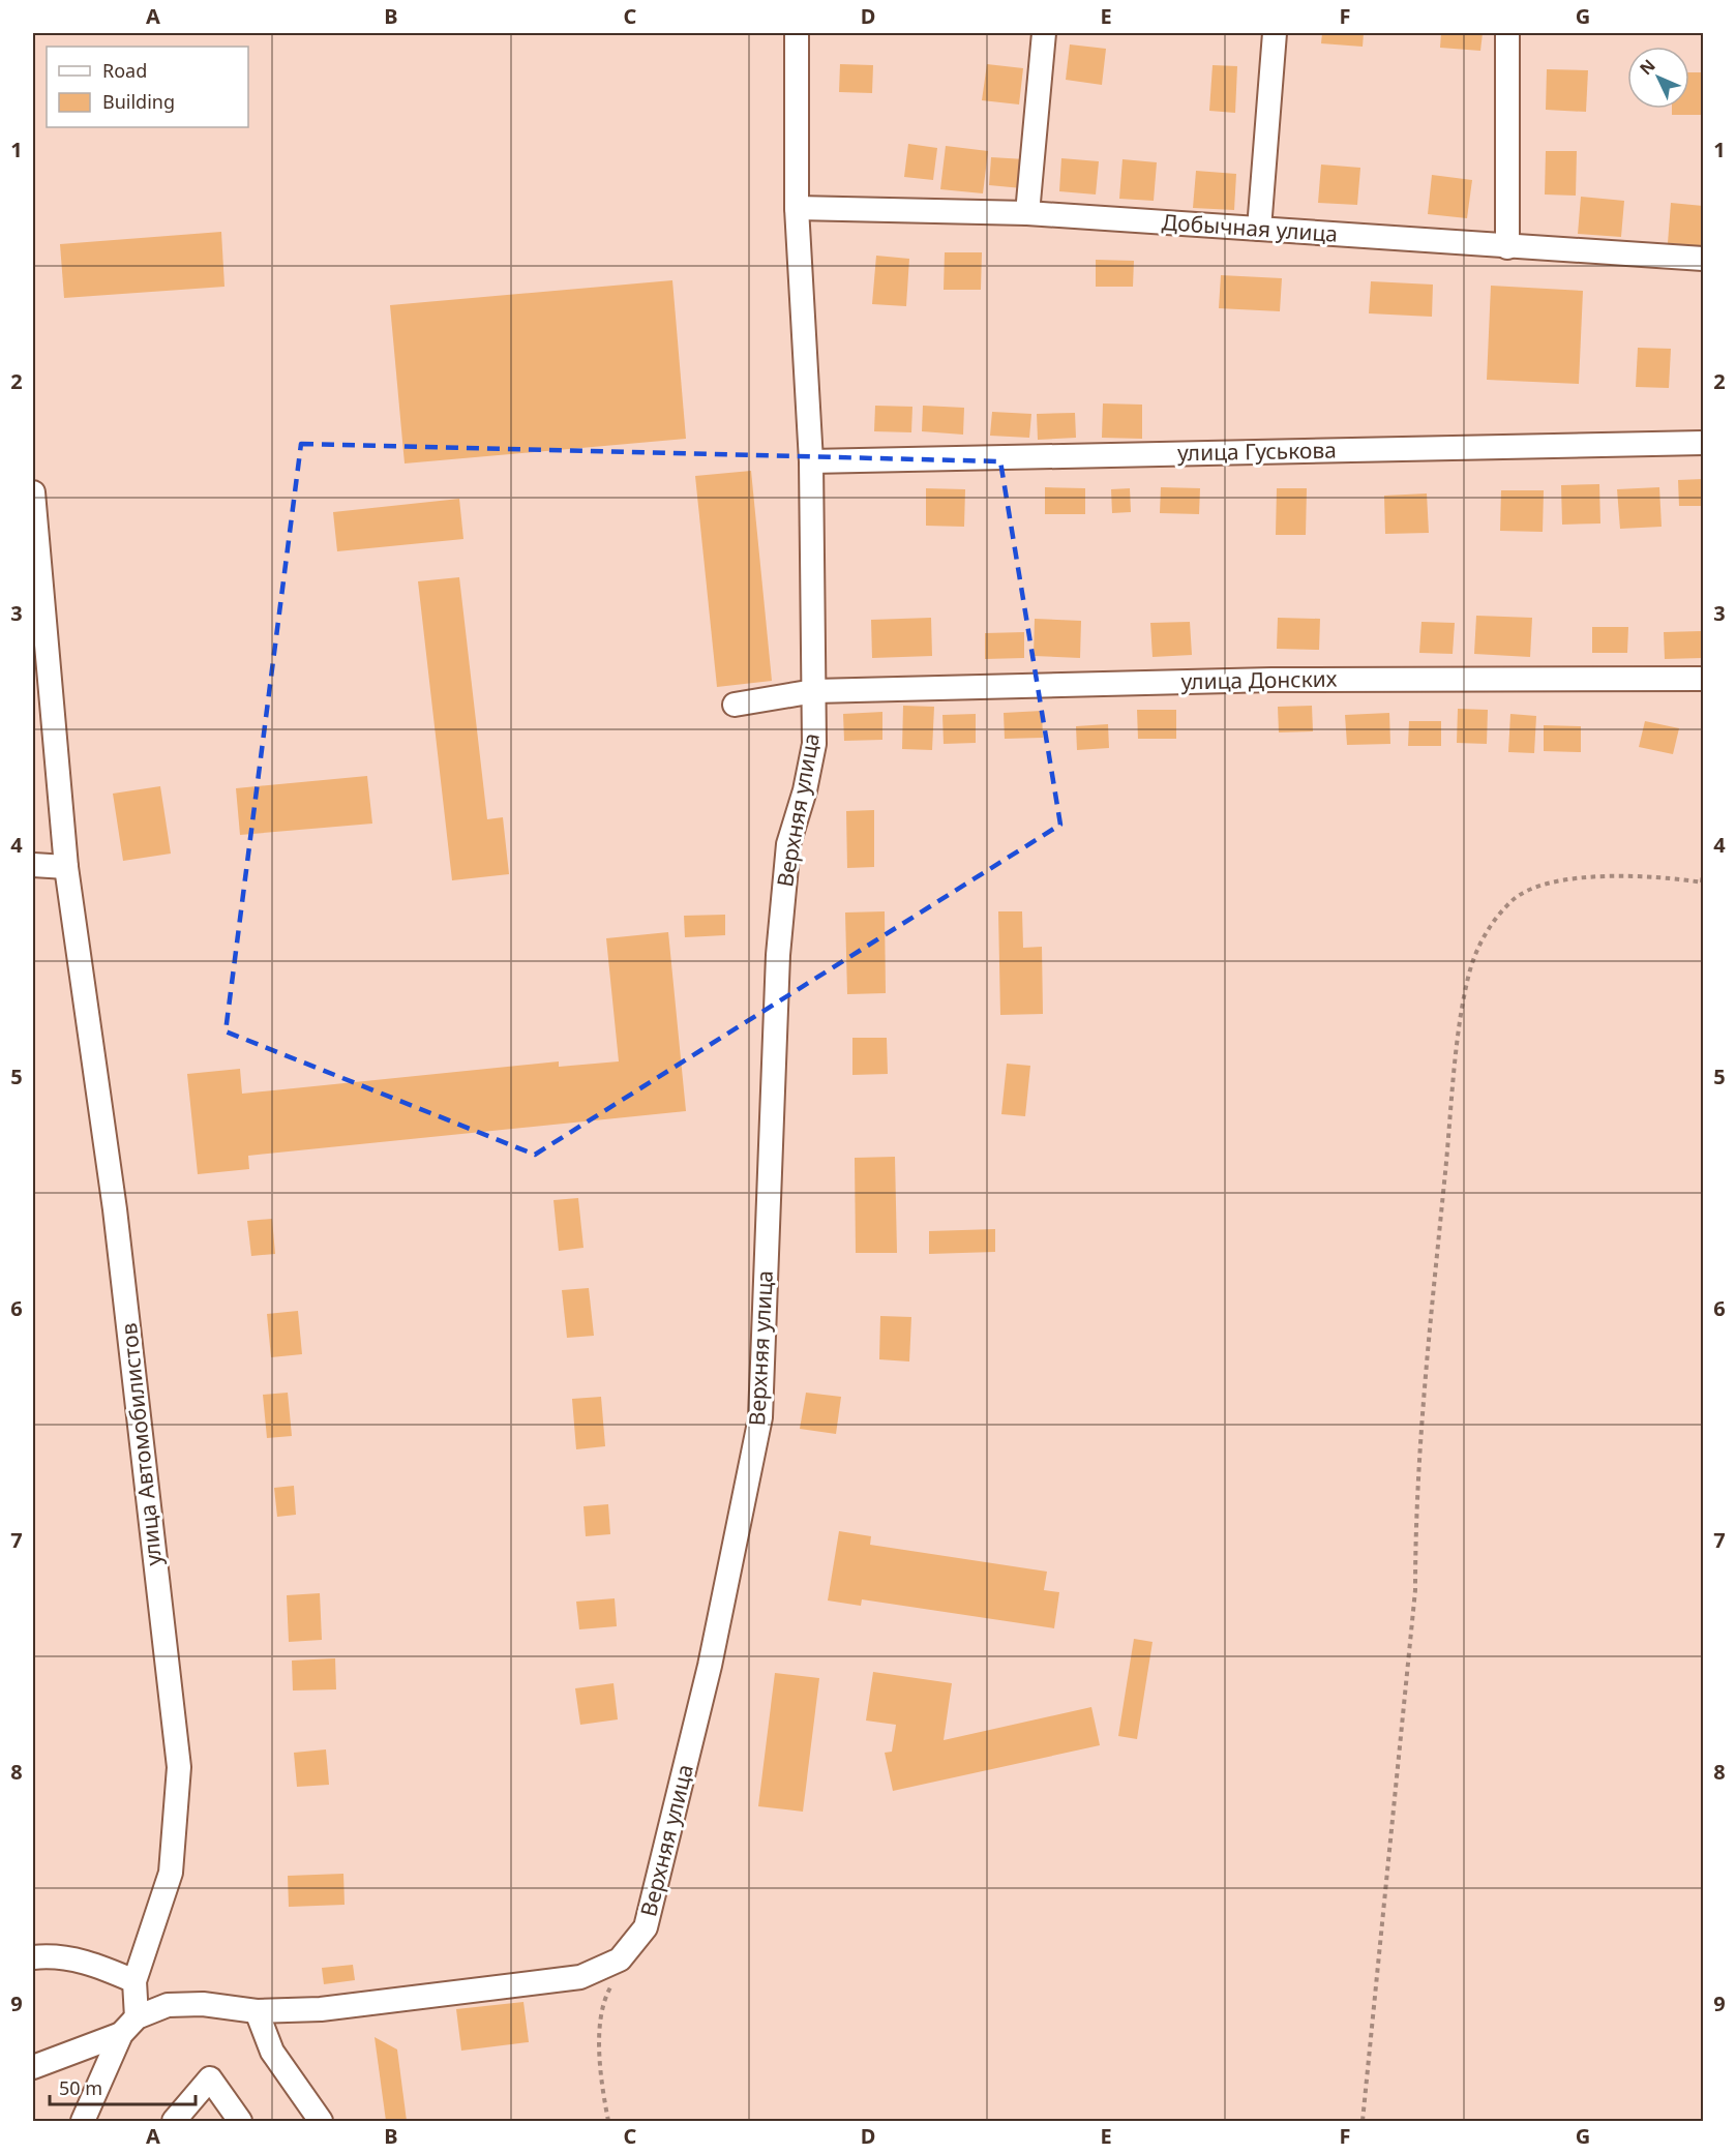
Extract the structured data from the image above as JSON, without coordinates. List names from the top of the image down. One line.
{"streets":{"street":["Добычная улица","улица Гуськова","улица Донских","Верхняя улица","улица Автомобилистов"]},"crossings":[["Добычная улица","Верхняя улица"],["улица Гуськова","Верхняя улица"],["улица Донских","Верхняя улица"],["Верхняя улица","улица Автомобилистов"]],"legend":["Road","Building"],"scale_bar":"50 m","north":"top left","grid":{"columns":["A","B","C","D","E","F","G"],"rows":["1","2","3","4","5","6","7","8","9"]}}
